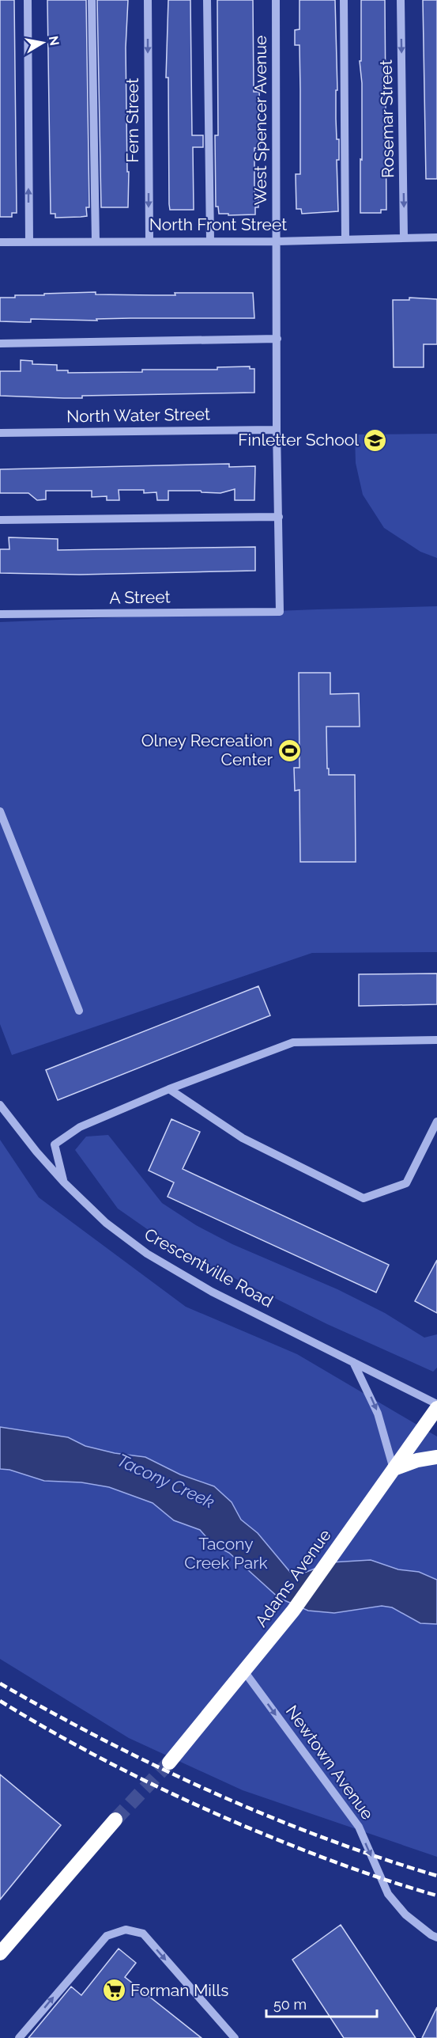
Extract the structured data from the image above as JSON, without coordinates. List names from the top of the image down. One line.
{"streets":{"highway":["Adams Avenue"],"street":["Rosemar Street","Fern Street","West Spencer Avenue","North Front Street","North Water Street","A Street","Crescentville Road","Newtown Avenue"]},"crossings":[["Rosemar Street","North Front Street"],["Fern Street","North Front Street"],["West Spencer Avenue","North Front Street"],["West Spencer Avenue","North Water Street"],["West Spencer Avenue","A Street"],["Crescentville Road","Adams Avenue"],["Adams Avenue","Newtown Avenue"]],"one_way":["Newtown Avenue"],"water":["Tacony Creek"],"parks":["Tacony Creek Park"],"places":{"school or university":["Finletter School"],"sports":["Olney Recreation Center"],"supermarket":["Forman Mills"]},"scale_bar":"50 m","north":"right"}
